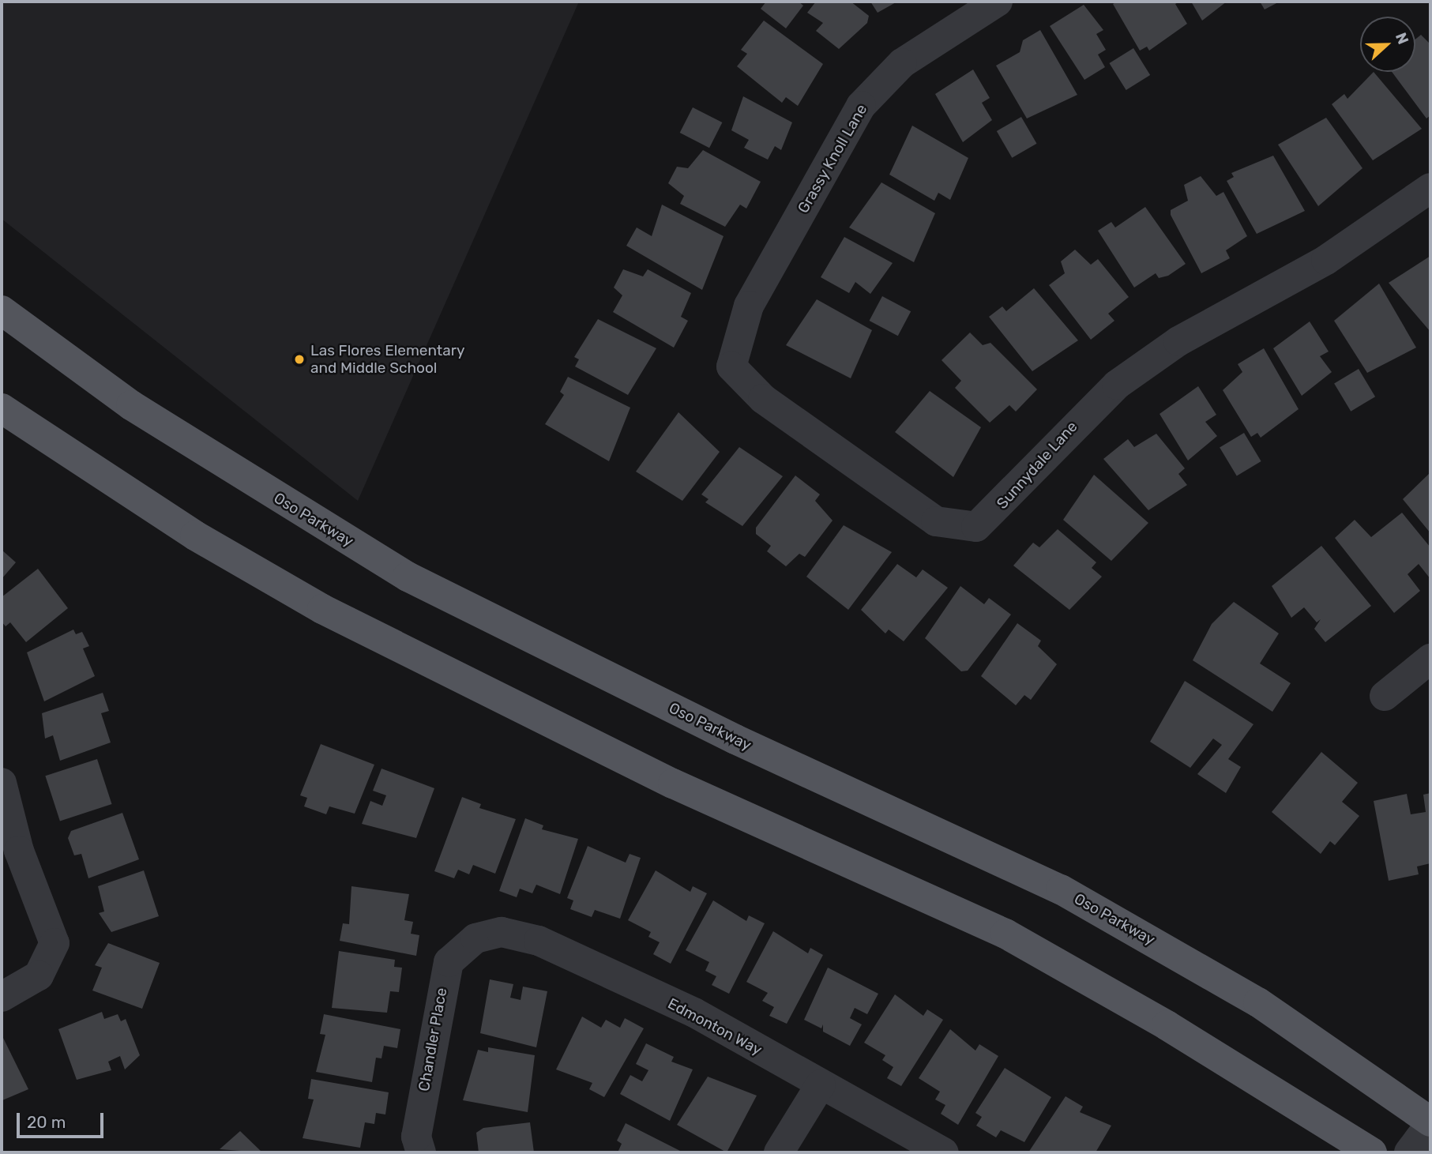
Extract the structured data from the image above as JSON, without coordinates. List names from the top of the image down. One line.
{"streets":{"main road":["Oso Parkway"],"street":["Grassy Knoll Lane","Sunnydale Lane","Edmonton Way","Chandler Place"]},"crossings":[["Grassy Knoll Lane","Sunnydale Lane"],["Edmonton Way","Chandler Place"]],"places":["Las Flores Elementary and Middle School"],"scale_bar":"20 m","north":"right"}
